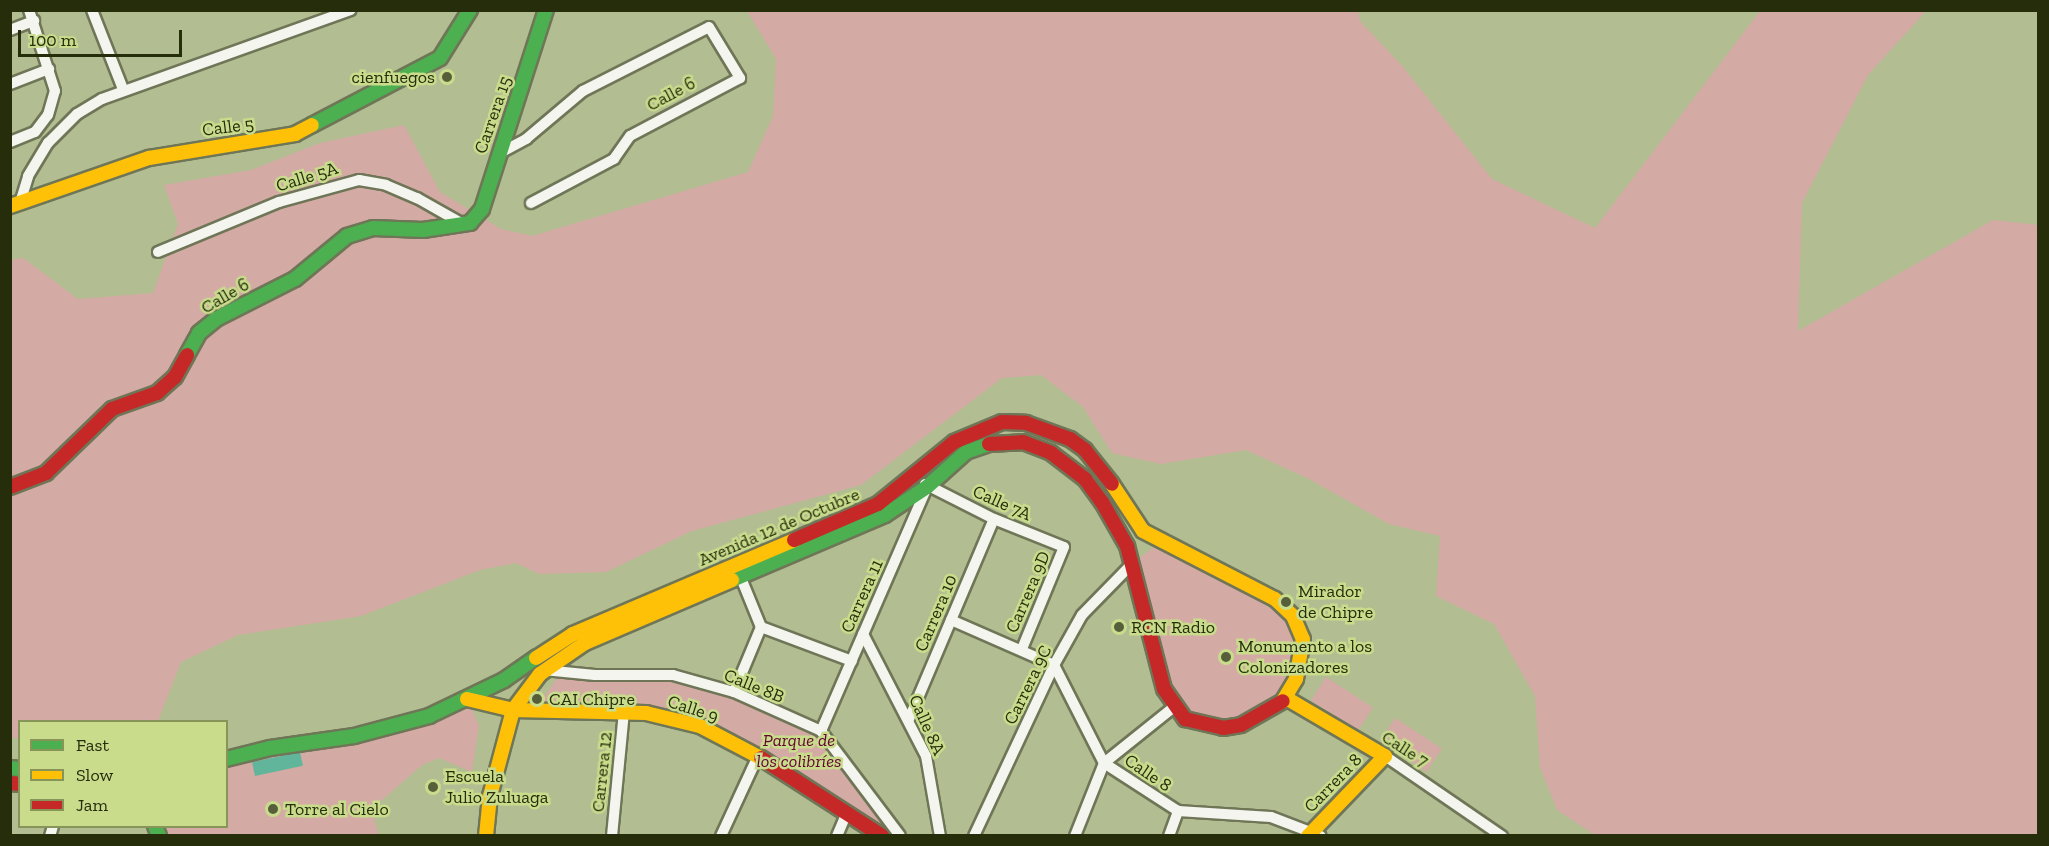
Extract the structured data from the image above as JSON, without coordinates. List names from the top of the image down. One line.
{"streets":{"main road":["Calle 6","Carrera 15","Calle 5","Avenida 12 de Octubre","Calle 9","Calle 7","Carrera 8"],"street":["Calle 5A","Calle 7A","Carrera 9D","Carrera 11","Carrera 10","Carrera 9C","Calle 8B","Calle 8A","Carrera 12","Calle 8"]},"crossings":[["Calle 6","Carrera 15"],["Calle 6","Calle 5A"],["Carrera 15","Calle 5A"],["Calle 7A","Avenida 12 de Octubre"],["Calle 7A","Carrera 9D"],["Calle 7A","Carrera 11"],["Calle 7A","Carrera 10"],["Avenida 12 de Octubre","Carrera 11"],["Avenida 12 de Octubre","Carrera 9C"],["Avenida 12 de Octubre","Calle 8B"],["Avenida 12 de Octubre","Calle 9"],["Avenida 12 de Octubre","Calle 7"],["Carrera 11","Calle 8B"],["Carrera 11","Calle 8A"],["Carrera 10","Calle 8A"],["Carrera 9C","Calle 8"],["Calle 9","Carrera 12"],["Calle 7","Carrera 8"],["Calle 8","Carrera 8"]],"parks":["Parque de los colibríes"],"places":["cienfuegos","Mirador de Chipre","RCN Radio","Monumento a los Colonizadores","CAI Chipre","Escuela Julio Zuluaga","Torre al Cielo"],"legend":["Fast","Slow","Jam"],"scale_bar":"100 m"}
